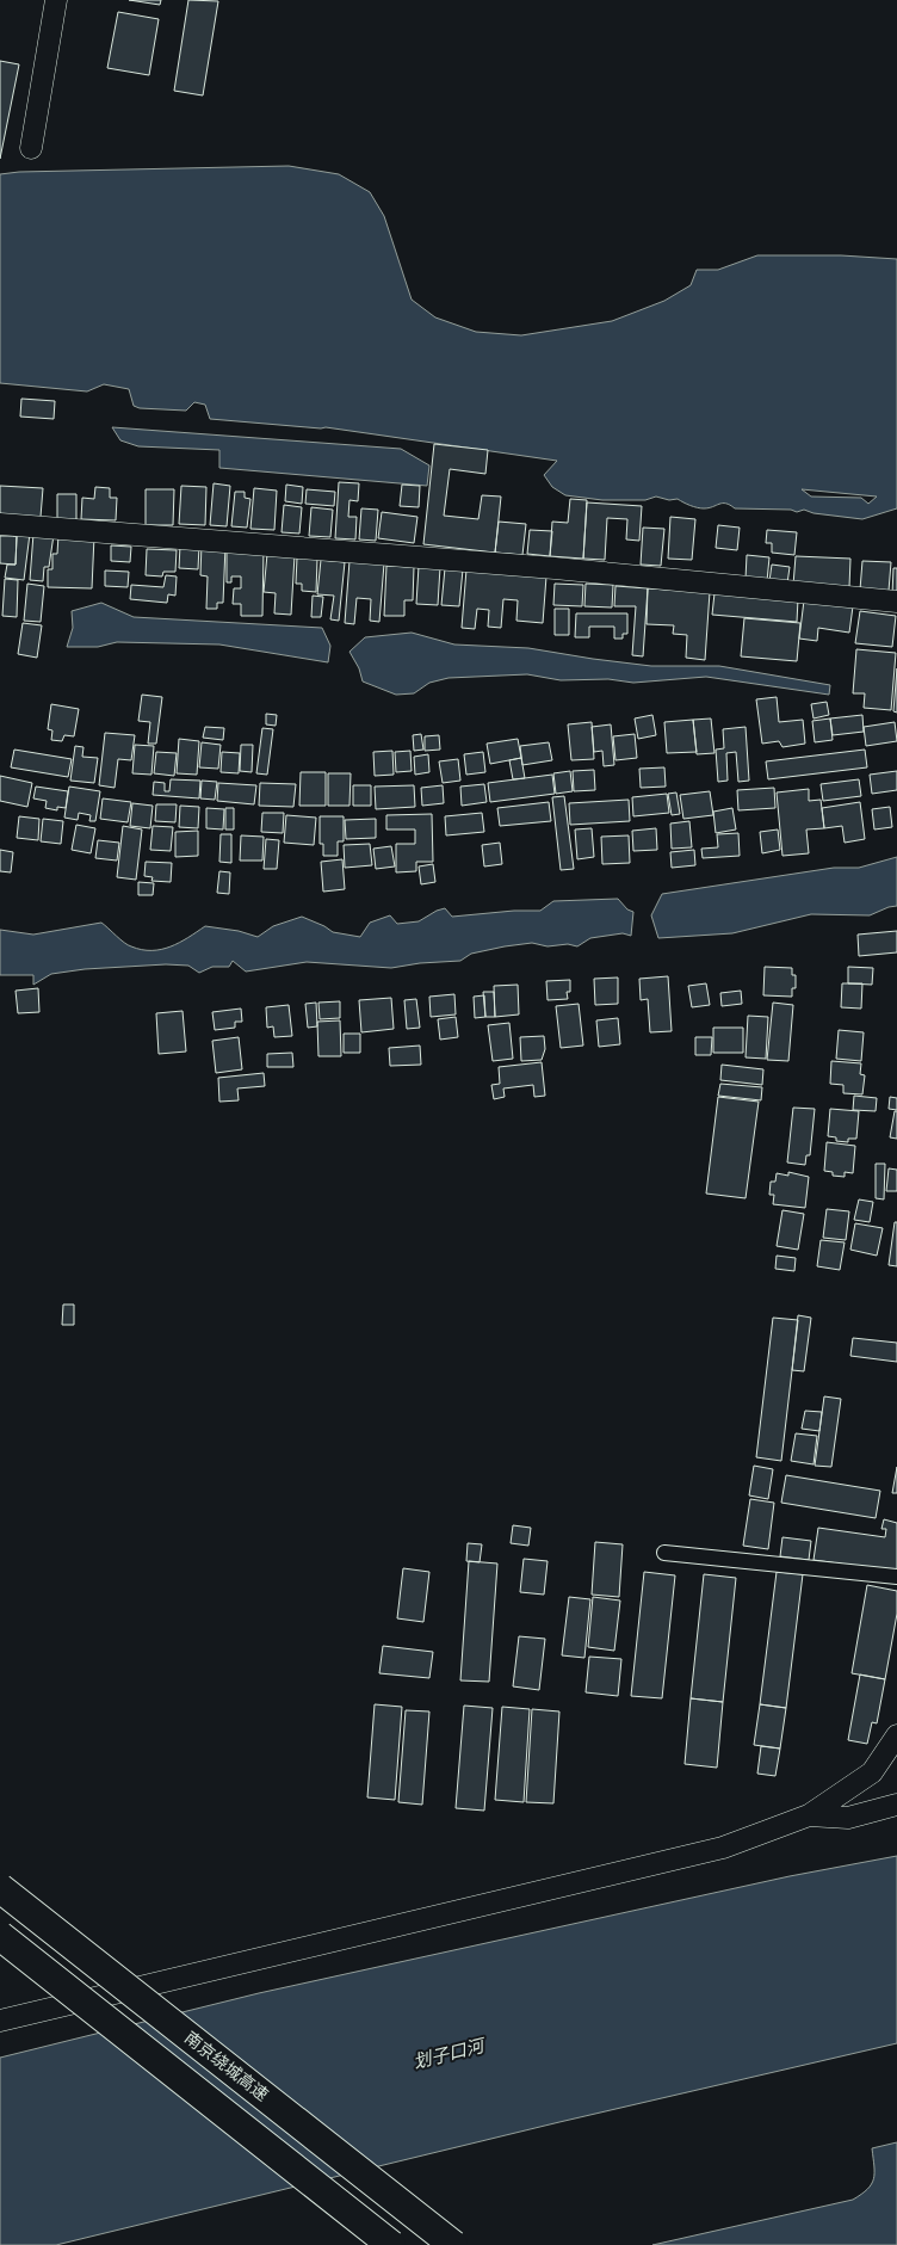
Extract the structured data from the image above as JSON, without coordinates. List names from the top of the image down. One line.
{"streets":{"highway":["南京绕城高速"]},"water":["划子口河"]}
